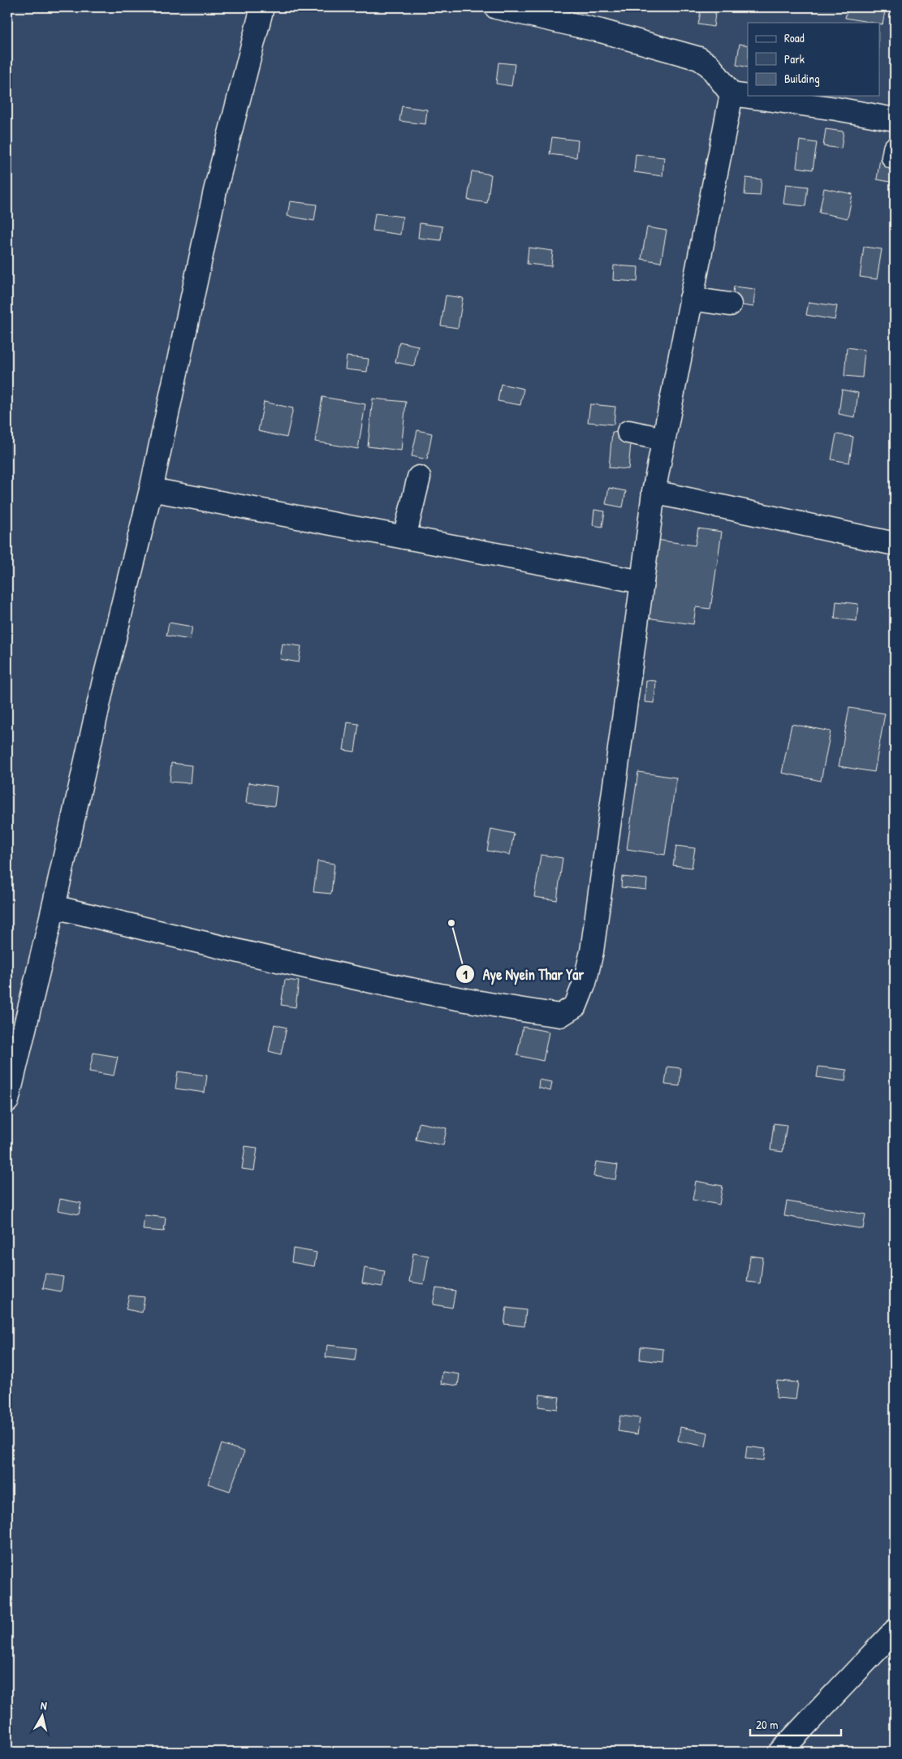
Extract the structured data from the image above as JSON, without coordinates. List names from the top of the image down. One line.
{"places":["Aye Nyein Thar Yar"],"legend":["Road","Park","Building"],"scale_bar":"20 m","north":"top"}
